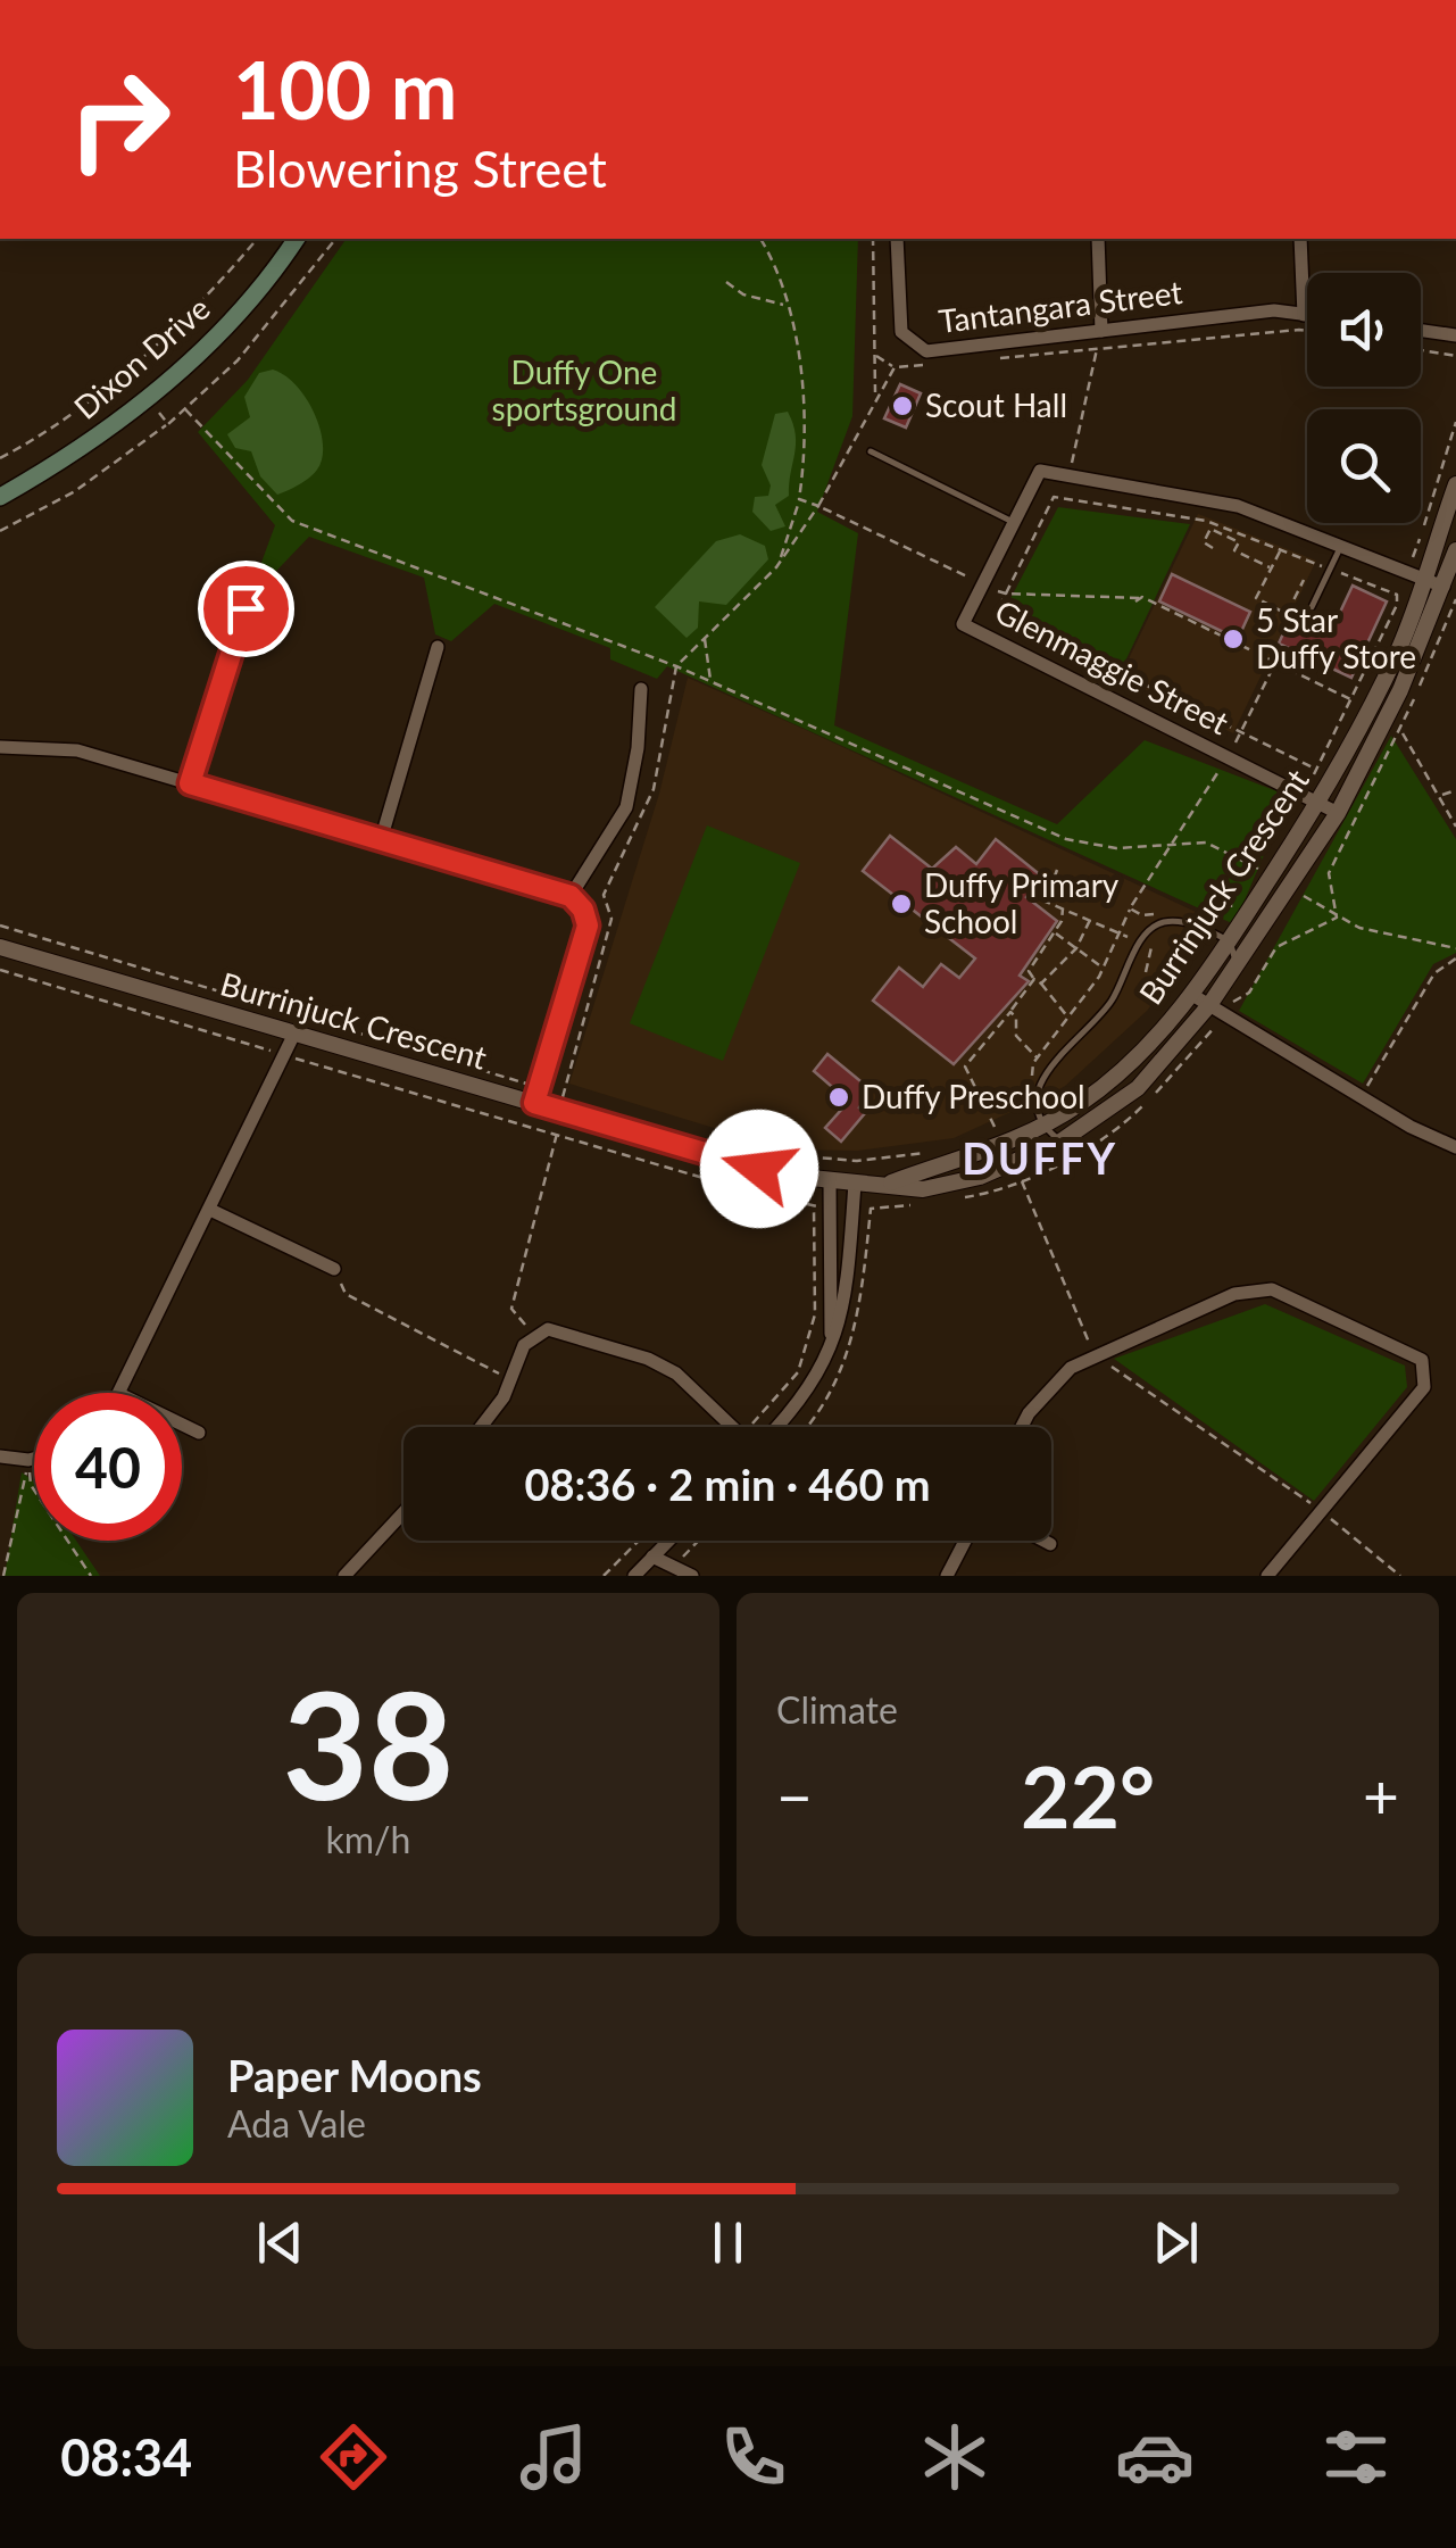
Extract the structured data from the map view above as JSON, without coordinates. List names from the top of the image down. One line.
{"streets":{"main road":["Dixon Drive"],"street":["Tantangara Street","Glenmaggie Street","Burrinjuck Crescent"]},"crossings":[["Glenmaggie Street","Burrinjuck Crescent"]],"districts":["DUFFY"],"parks":["Duffy One sportsground"],"places":["Scout Hall","5 Star Duffy Store","Duffy Primary School","Duffy Preschool"],"page":{"turn":["100 m","Blowering Street"],"limit":"40","trip":"08:36 · 2 min · 460 m","tile":[["38","km/h"],"Climate"],"heat":["−","22°","+"],"song":["Paper Moons","Ada Vale"],"tabs":"08:34"}}
